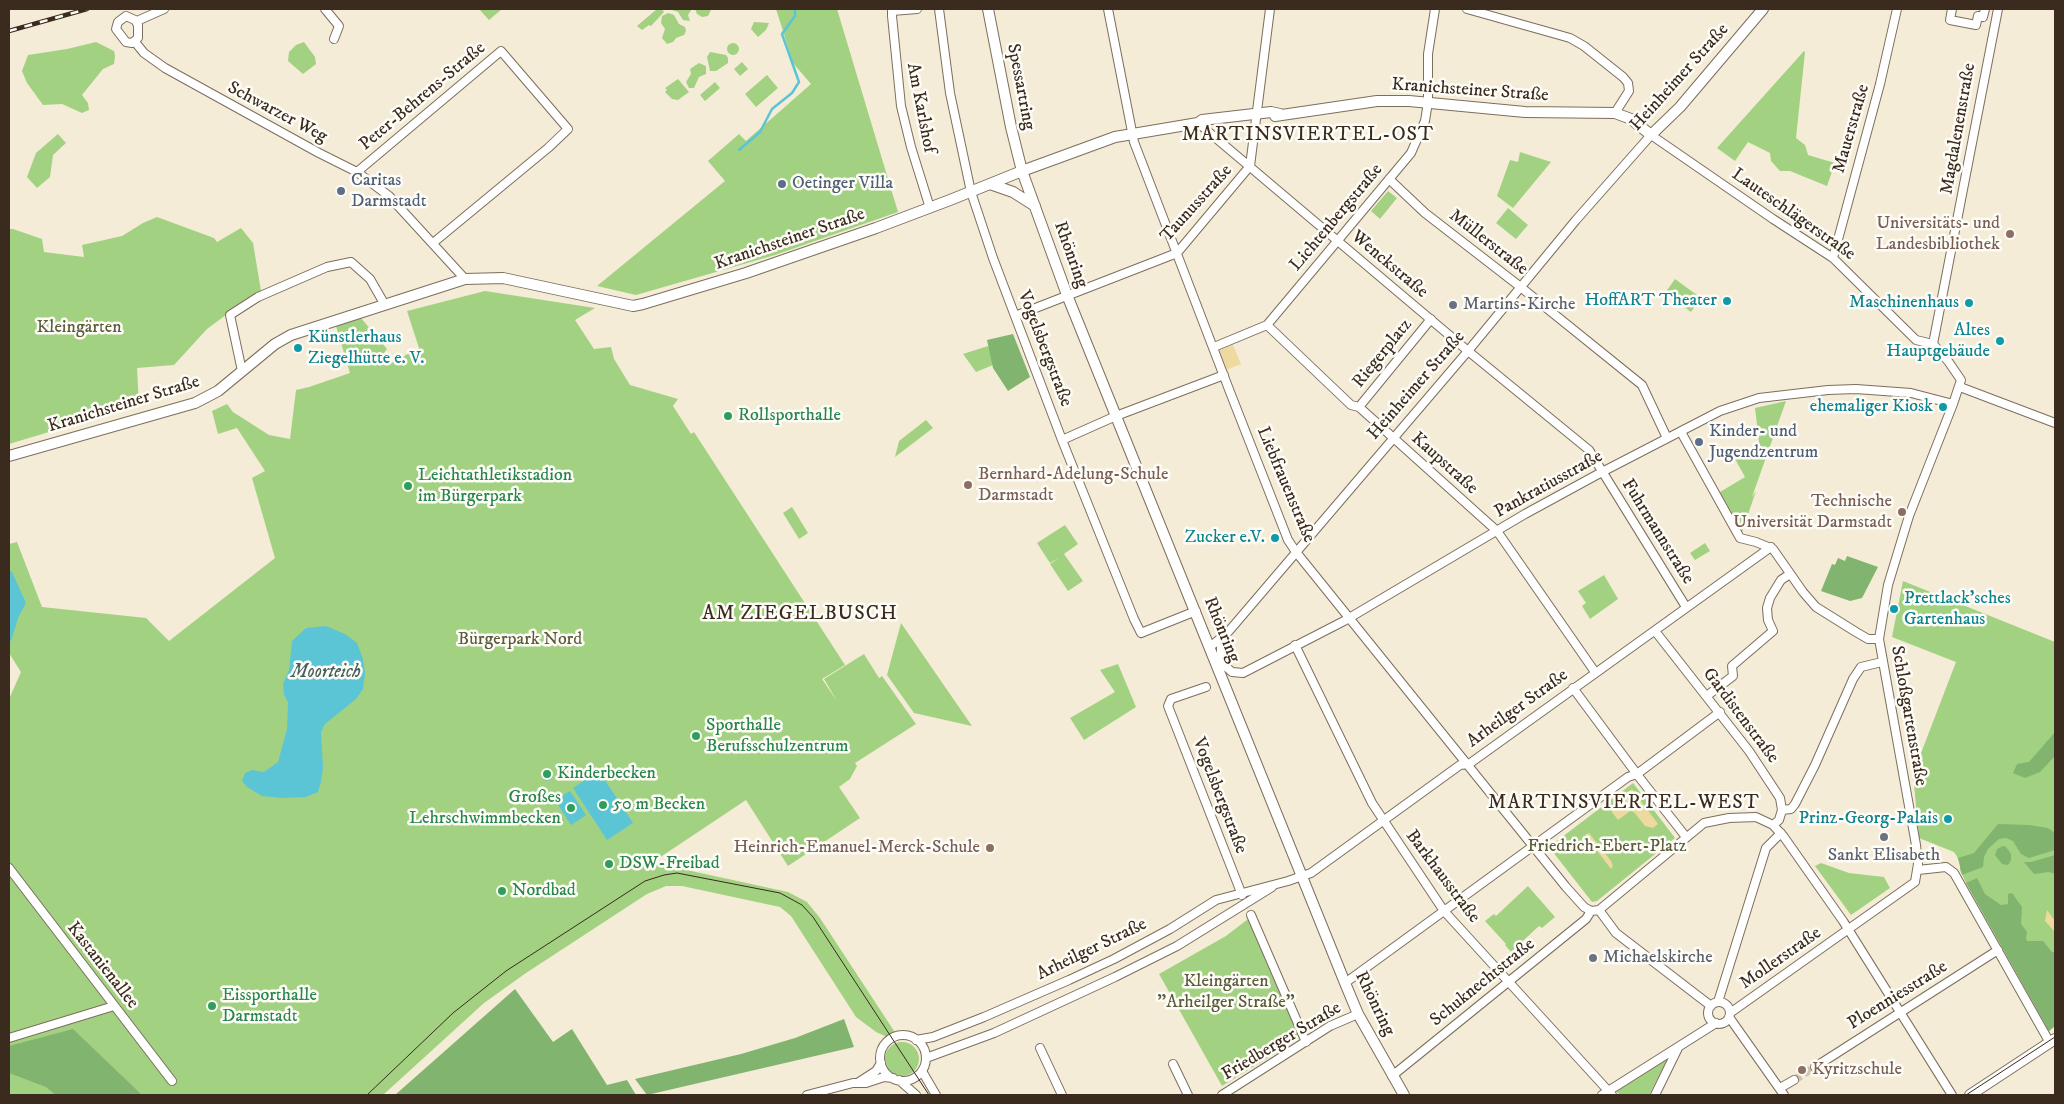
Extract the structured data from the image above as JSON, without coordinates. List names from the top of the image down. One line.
{"streets":{"main road":["Heinheimer Straße","Spessartring","Kranichsteiner Straße","Rhönring"],"street":["Peter-Behrens-Straße","Am Karlshof","Schwarzer Weg","Mauerstraße","Magdalenenstraße","Taunusstraße","Lauteschlägerstraße","Lichtenbergstraße","Müllerstraße","Wenckstraße","Vogelsbergstraße","Riegerplatz","Kaupstraße","Liebfrauenstraße","Pankratiusstraße","Fuhrmannstraße","Arheilger Straße","Gardistenstraße","Schloßgartenstraße","Barkhausstraße","Mollerstraße","Kastanienallee","Schuknechtstraße","Ploenniesstraße","Friedberger Straße"]},"crossings":[["Heinheimer Straße","Kranichsteiner Straße"],["Heinheimer Straße","Lauteschlägerstraße"],["Heinheimer Straße","Müllerstraße"],["Heinheimer Straße","Rhönring"],["Heinheimer Straße","Wenckstraße"],["Heinheimer Straße","Kaupstraße"],["Heinheimer Straße","Liebfrauenstraße"],["Spessartring","Kranichsteiner Straße"],["Spessartring","Rhönring"],["Kranichsteiner Straße","Am Karlshof"],["Kranichsteiner Straße","Schwarzer Weg"],["Kranichsteiner Straße","Taunusstraße"],["Kranichsteiner Straße","Lauteschlägerstraße"],["Kranichsteiner Straße","Lichtenbergstraße"],["Kranichsteiner Straße","Rhönring"],["Kranichsteiner Straße","Wenckstraße"],["Kranichsteiner Straße","Vogelsbergstraße"],["Kranichsteiner Straße","Liebfrauenstraße"],["Peter-Behrens-Straße","Schwarzer Weg"],["Mauerstraße","Lauteschlägerstraße"],["Magdalenenstraße","Lauteschlägerstraße"],["Taunusstraße","Rhönring"],["Taunusstraße","Wenckstraße"],["Taunusstraße","Vogelsbergstraße"],["Taunusstraße","Liebfrauenstraße"],["Lichtenbergstraße","Müllerstraße"],["Lichtenbergstraße","Wenckstraße"],["Lichtenbergstraße","Kaupstraße"],["Lichtenbergstraße","Liebfrauenstraße"],["Müllerstraße","Pankratiusstraße"],["Rhönring","Vogelsbergstraße"],["Rhönring","Arheilger Straße"],["Rhönring","Schuknechtstraße"],["Rhönring","Friedberger Straße"],["Wenckstraße","Riegerplatz"],["Wenckstraße","Pankratiusstraße"],["Wenckstraße","Fuhrmannstraße"],["Vogelsbergstraße","Arheilger Straße"],["Riegerplatz","Kaupstraße"],["Kaupstraße","Pankratiusstraße"],["Kaupstraße","Arheilger Straße"],["Liebfrauenstraße","Pankratiusstraße"],["Liebfrauenstraße","Arheilger Straße"],["Pankratiusstraße","Fuhrmannstraße"],["Pankratiusstraße","Schloßgartenstraße"],["Pankratiusstraße","Barkhausstraße"],["Fuhrmannstraße","Arheilger Straße"],["Arheilger Straße","Gardistenstraße"],["Arheilger Straße","Barkhausstraße"],["Schloßgartenstraße","Mollerstraße"],["Barkhausstraße","Schuknechtstraße"]],"districts":["MARTINSVIERTEL-OST","AM ZIEGELBUSCH","MARTINSVIERTEL-WEST"],"water":["Moorteich"],"parks":["Kleingärten","Bürgerpark Nord","Friedrich-Ebert-Platz","Kleingärten \"Arheilger Straße\""],"places":["Oetinger Villa","Caritas Darmstadt","Universitäts- und Landesbibliothek","HoffART Theater","Maschinenhaus","Martins-Kirche","Altes Hauptgebäude","Künstlerhaus Ziegelhütte e. V.","ehemaliger Kiosk","Rollsporthalle","Kinder- und Jugendzentrum","Bernhard-Adelung-Schule Darmstadt","Leichtathletikstadion im Bürgerpark","Technische Universität Darmstadt","Zucker e.V.","Prettlack'sches Gartenhaus","Sporthalle Berufsschulzentrum","Kinderbecken","50 m Becken","Großes Lehrschwimmbecken","Prinz-Georg-Palais","Sankt Elisabeth","Heinrich-Emanuel-Merck-Schule","DSW-Freibad","Nordbad","Michaelskirche","Eissporthalle Darmstadt","Kyritzschule"]}
